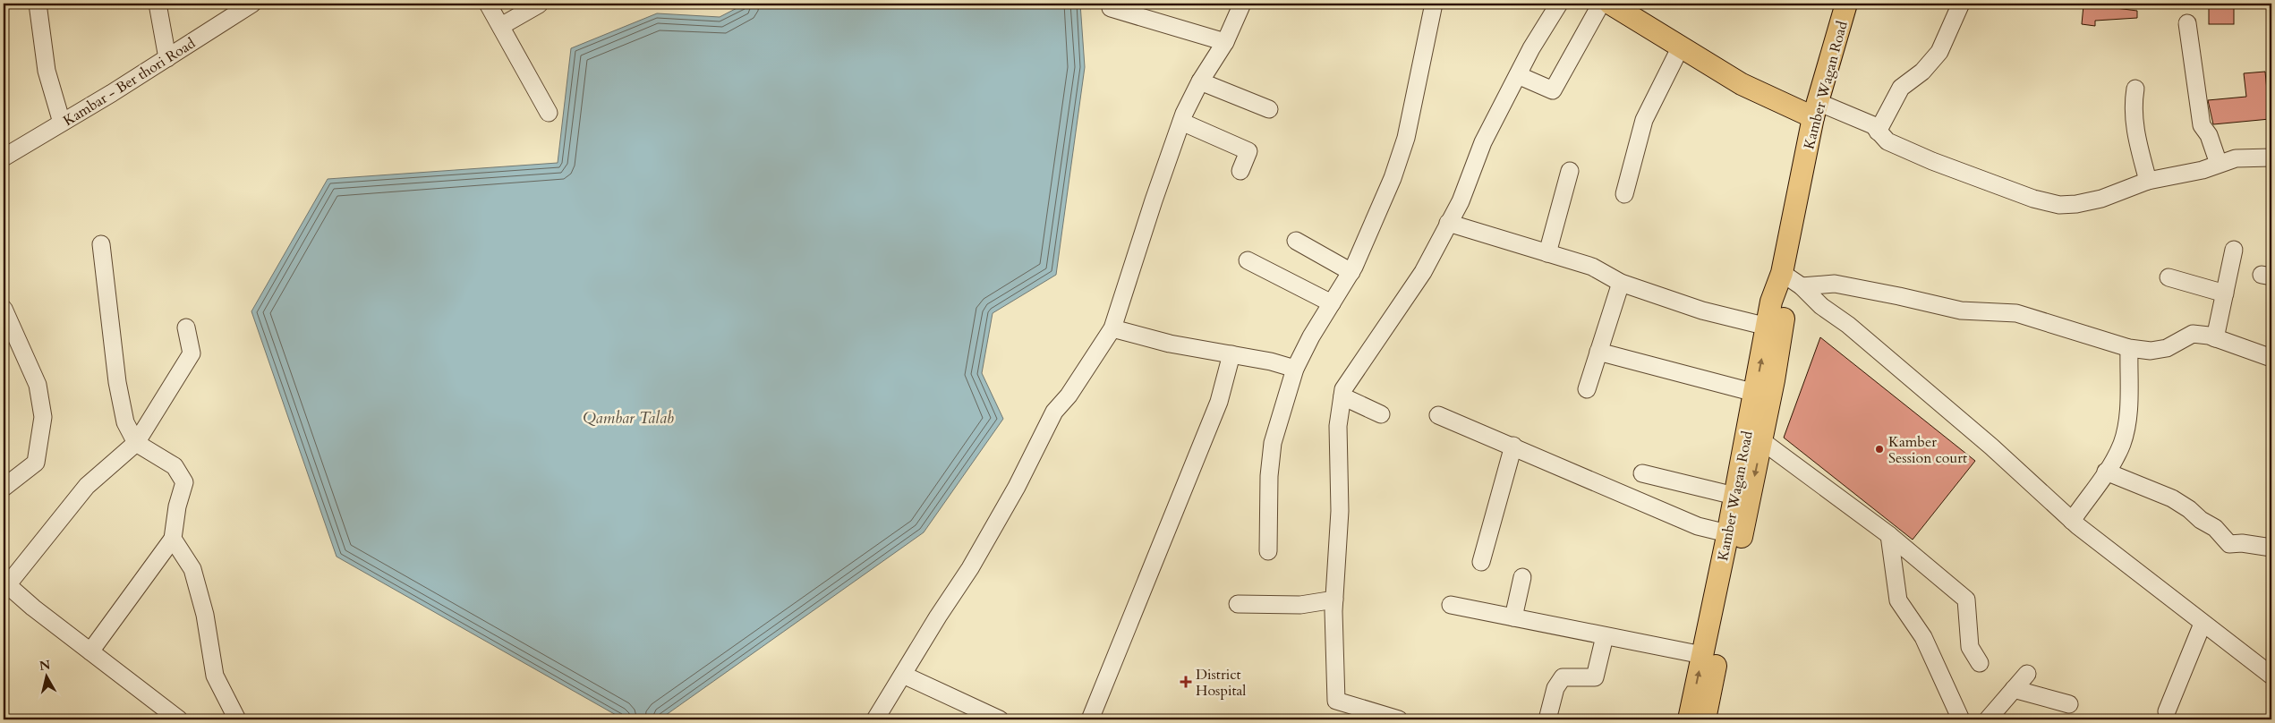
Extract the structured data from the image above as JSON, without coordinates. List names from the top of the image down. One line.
{"streets":{"main road":["Kamber Wagan Road"],"street":["Kambar - Ber thori Road"]},"water":["Qambar Talab"],"places":{"other":["Kamber Session court"],"health":["District Hospital"]},"north":"top"}
